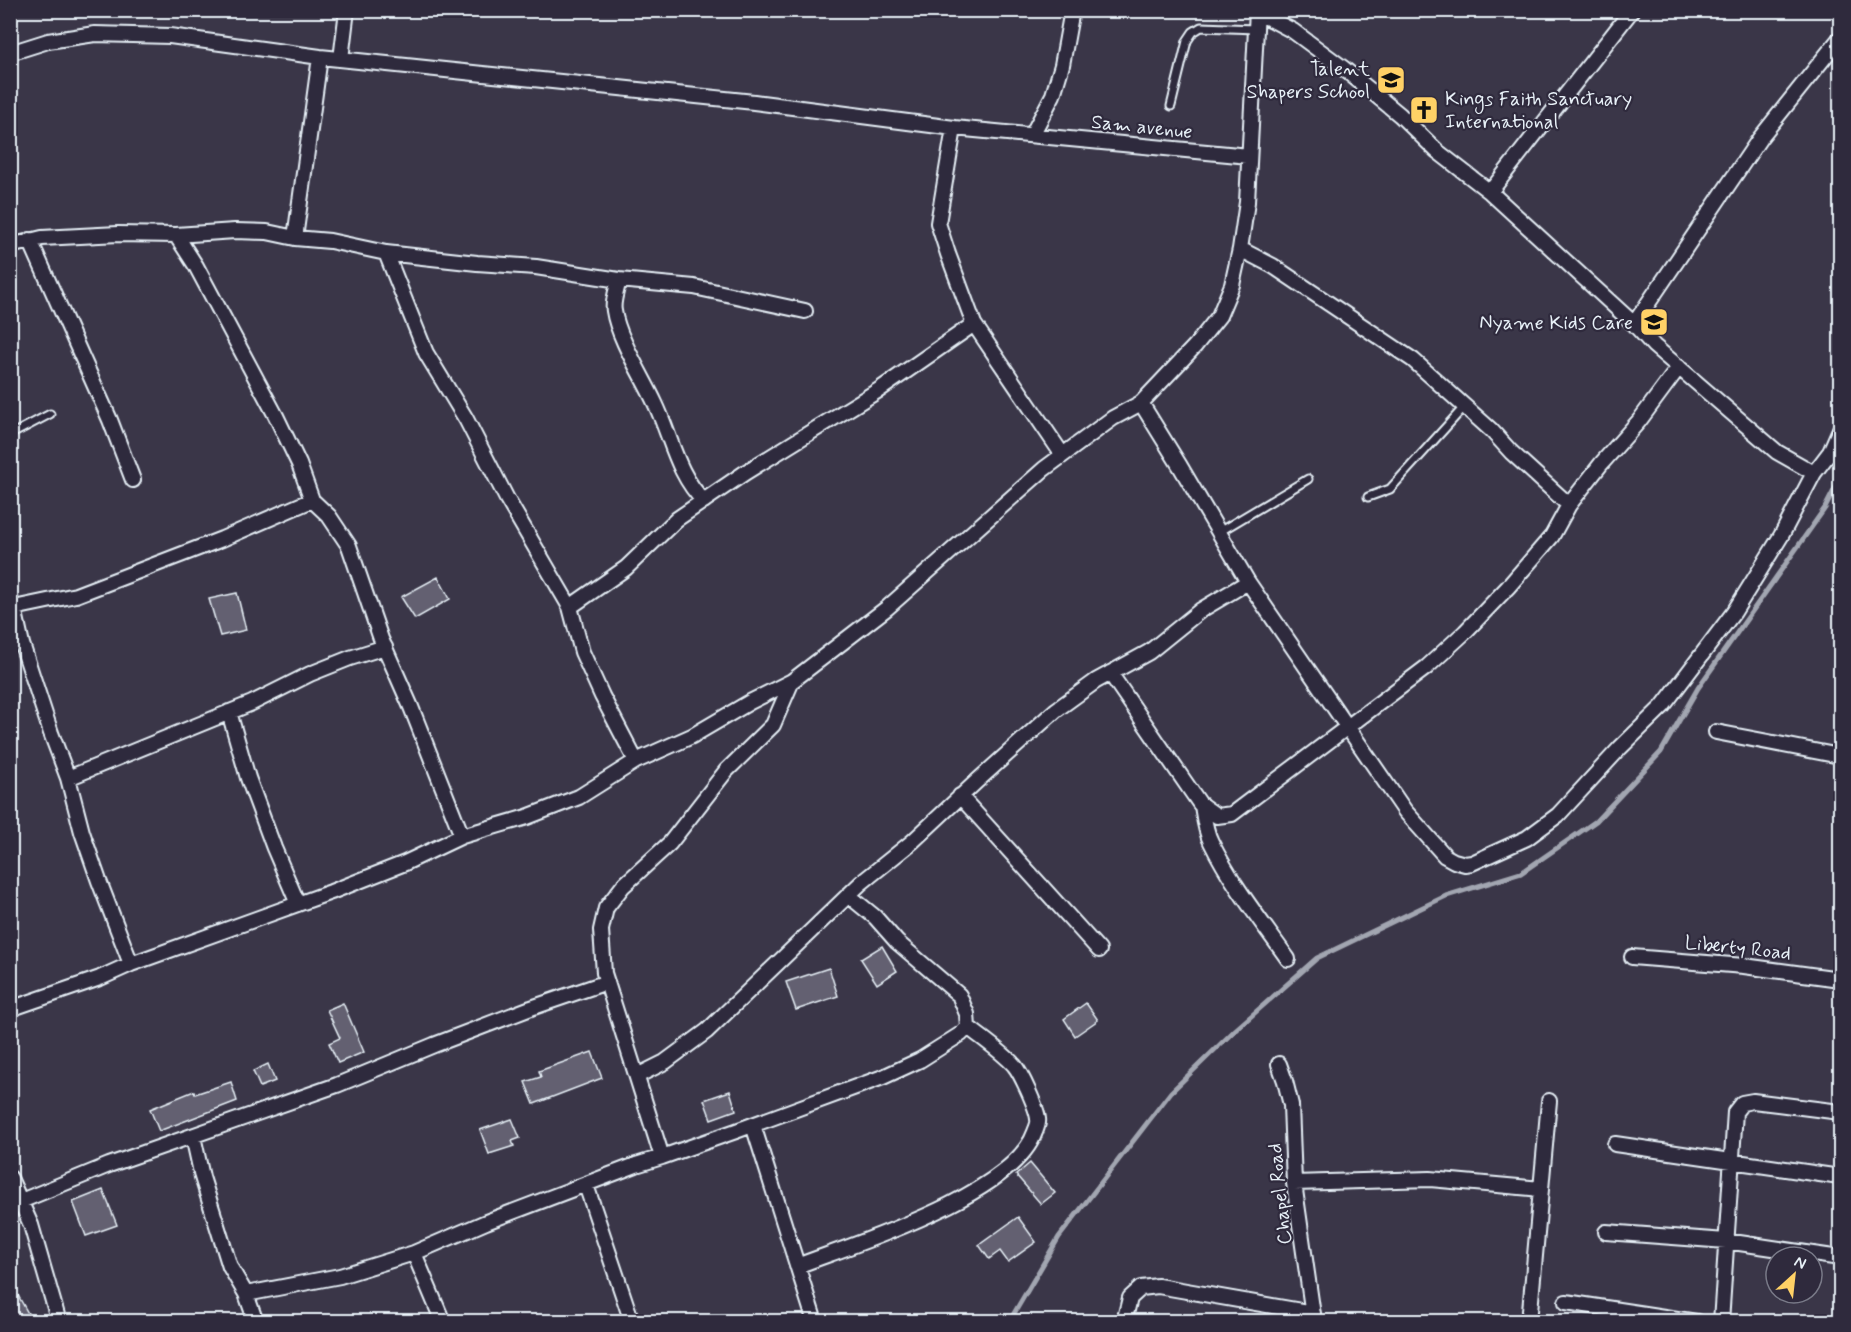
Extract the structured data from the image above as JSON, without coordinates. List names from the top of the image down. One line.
{"streets":{"street":["Sam avenue","Liberty Road","Chapel Road"]},"places":{"school or university":["Talent Shapers School","Nyame Kids Care"],"church":["Kings Faith Sanctuary International"]},"north":"top right"}
